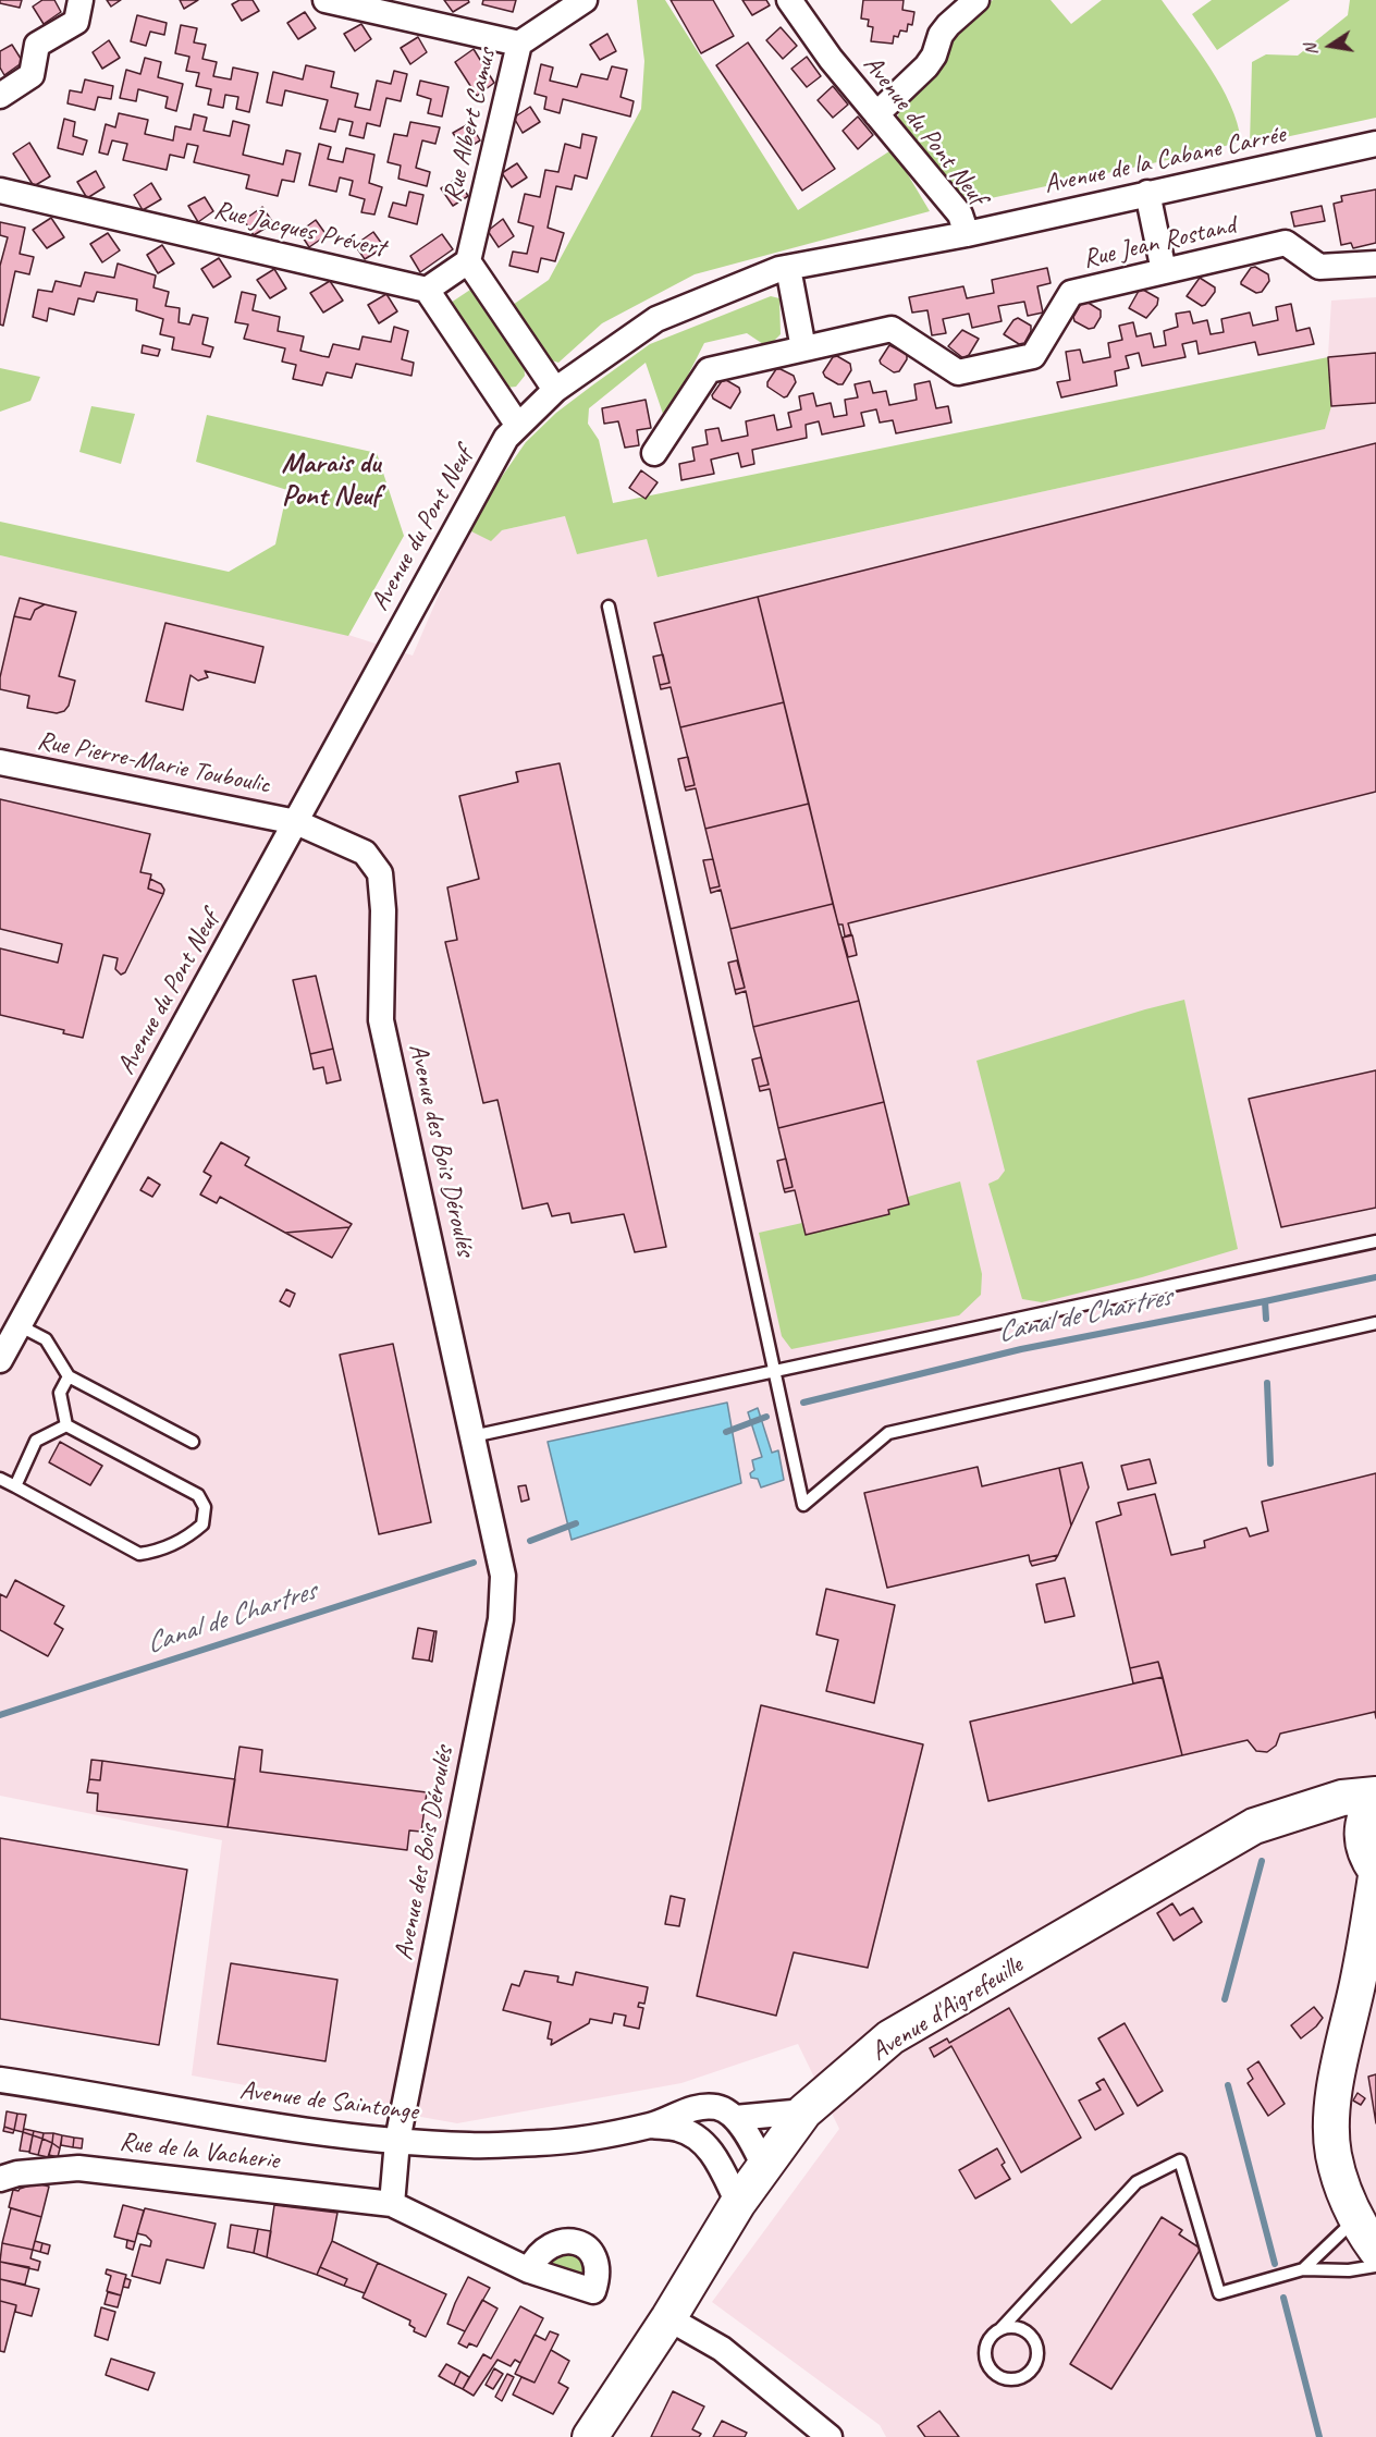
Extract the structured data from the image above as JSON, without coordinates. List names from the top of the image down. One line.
{"streets":{"main road":["Avenue d'Aigrefeuille"],"street":["Rue Albert Camus","Avenue du Pont Neuf","Avenue de la Cabane Carrée","Rue Jacques Prévert","Rue Jean Rostand","Rue Pierre-Marie Touboulic","Avenue des Bois Déroulés","Avenue de Saintonge","Rue de la Vacherie"]},"crossings":[["Avenue du Pont Neuf","Avenue de la Cabane Carrée"],["Avenue du Pont Neuf","Rue Pierre-Marie Touboulic"],["Avenue du Pont Neuf","Avenue des Bois Déroulés"],["Rue Pierre-Marie Touboulic","Avenue des Bois Déroulés"],["Avenue des Bois Déroulés","Avenue de Saintonge"],["Avenue d'Aigrefeuille","Avenue de Saintonge"]],"districts":["Marais du Pont Neuf"],"water":["Canal de Chartres"],"north":"left"}
